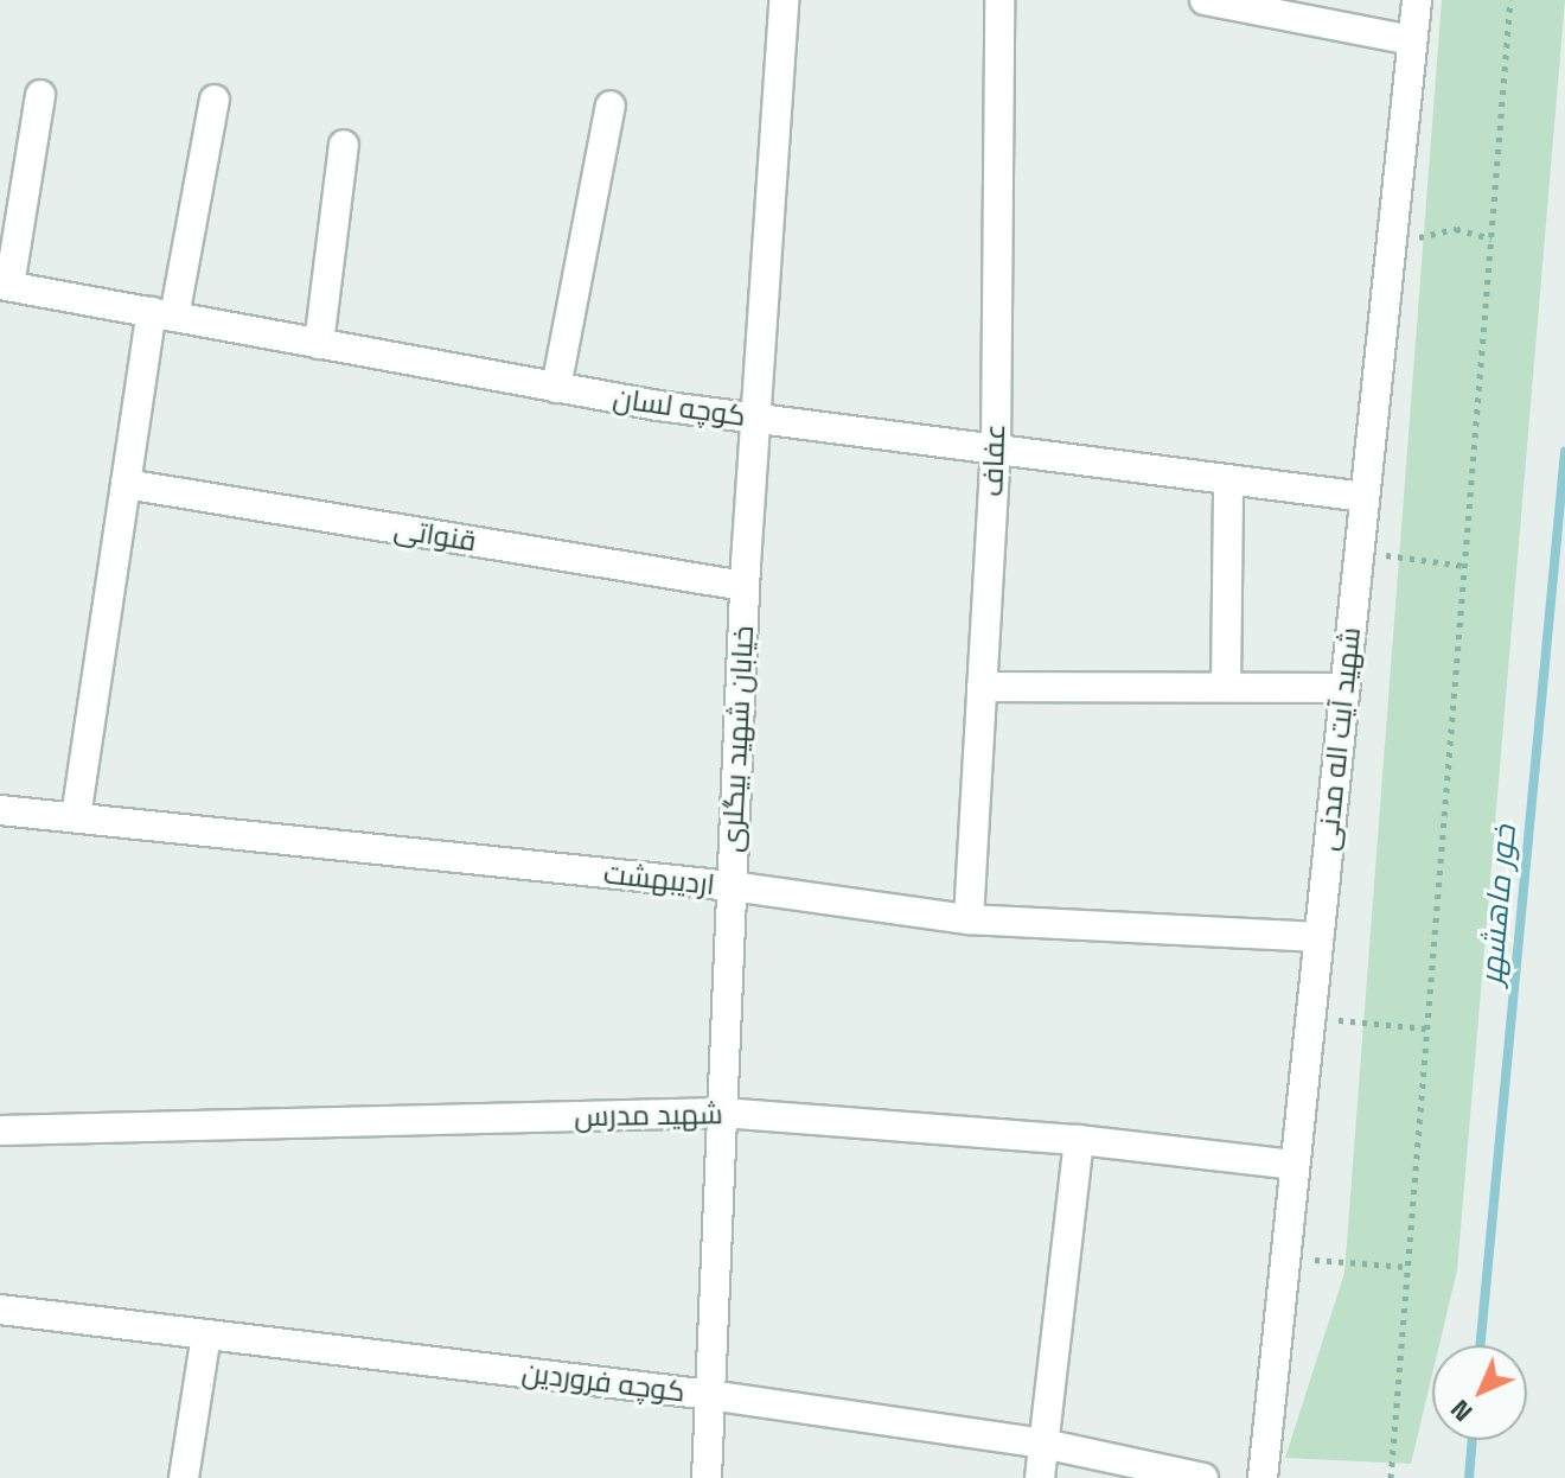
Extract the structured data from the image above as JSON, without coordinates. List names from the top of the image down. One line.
{"streets":{"street":["کوچه لسان","عفاف","قنواتی","خیابان شهید بیگلری","شهید آیت اله مدنی","اردیبهشت","شهید مدرس","کوچه فروردین"]},"crossings":[["کوچه لسان","عفاف"],["کوچه لسان","خیابان شهید بیگلری"],["کوچه لسان","شهید آیت اله مدنی"],["عفاف","اردیبهشت"],["قنواتی","خیابان شهید بیگلری"],["خیابان شهید بیگلری","اردیبهشت"],["خیابان شهید بیگلری","شهید مدرس"],["خیابان شهید بیگلری","کوچه فروردین"],["شهید آیت اله مدنی","اردیبهشت"],["شهید آیت اله مدنی","شهید مدرس"]],"water":["خور ماهشهر"],"north":"bottom left"}
